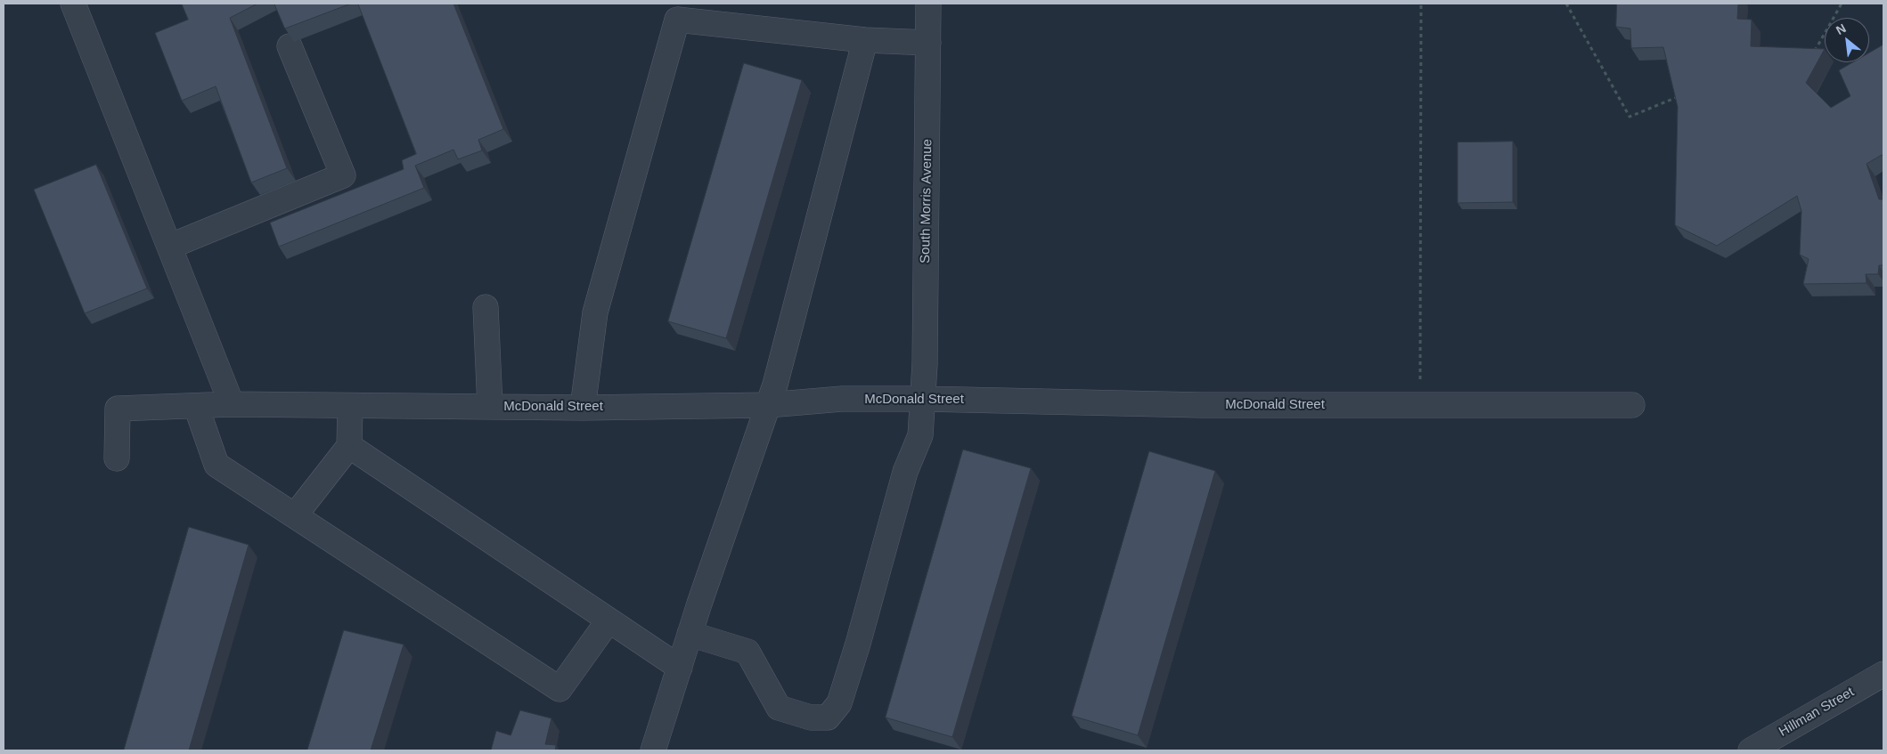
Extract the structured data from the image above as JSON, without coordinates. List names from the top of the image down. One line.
{"streets":{"street":["South Morris Avenue","McDonald Street","Hillman Street"]},"crossings":[["South Morris Avenue","McDonald Street"]],"north":"top left"}
